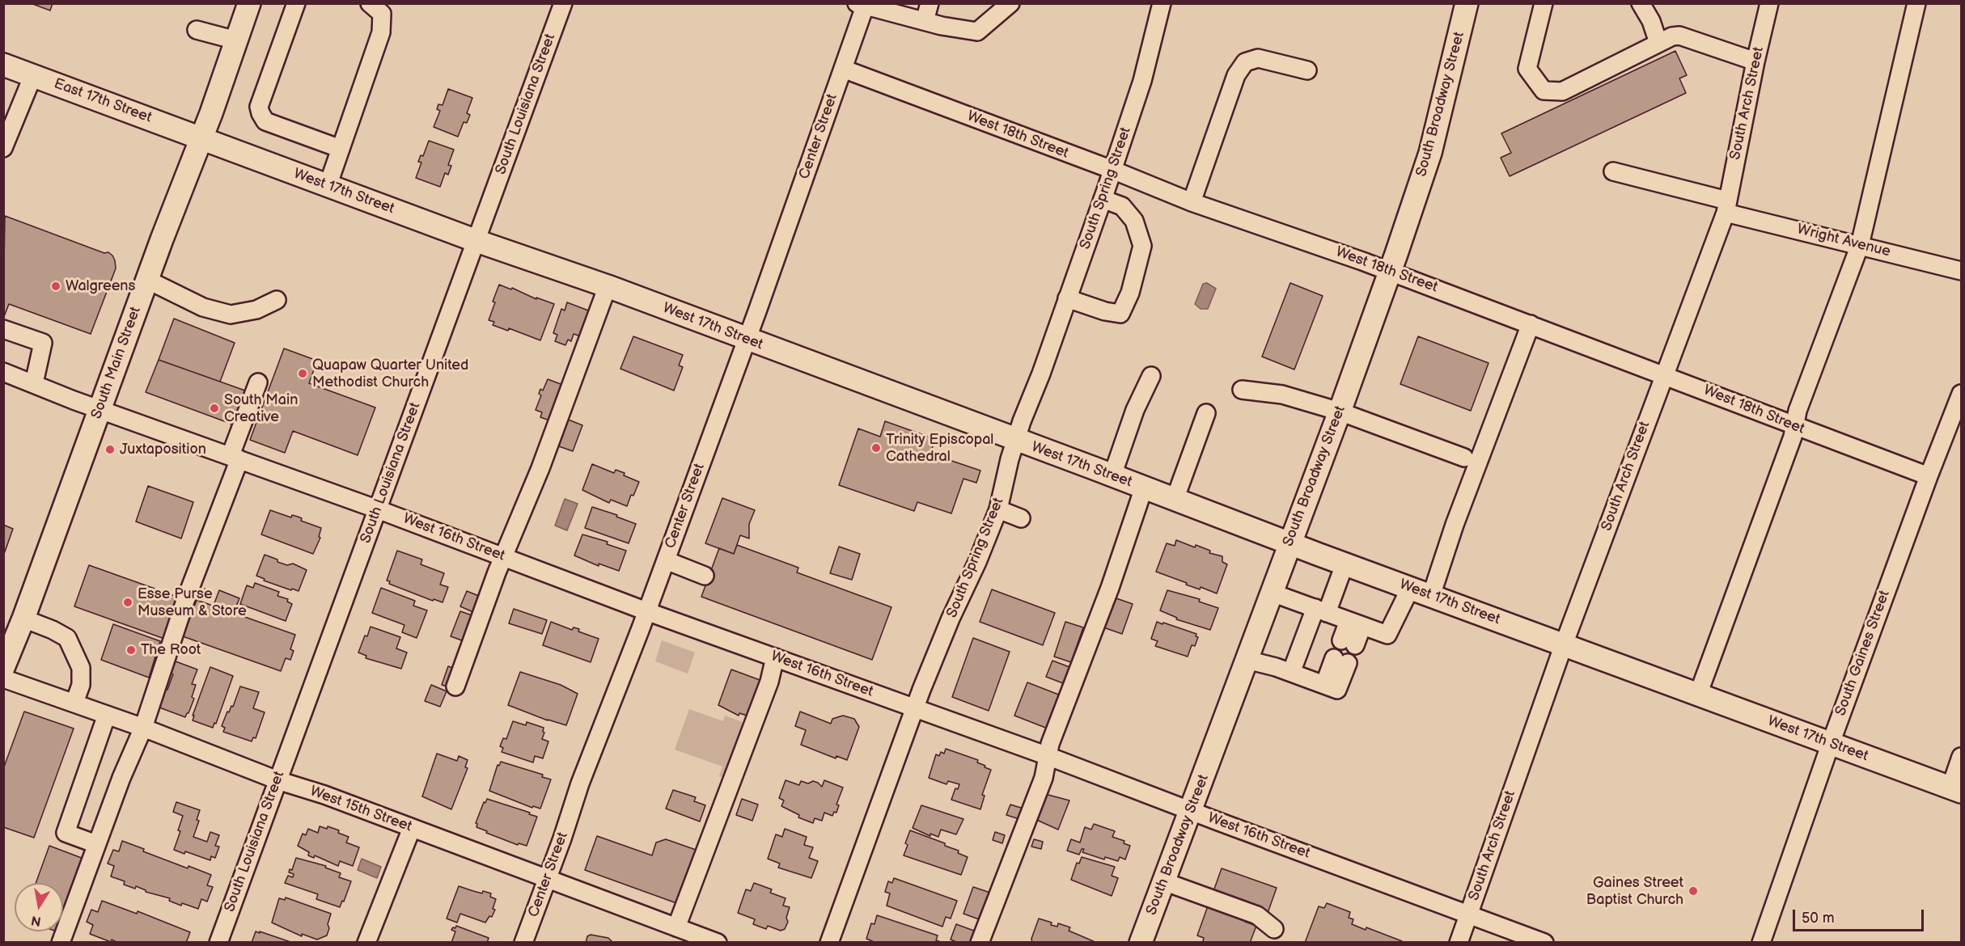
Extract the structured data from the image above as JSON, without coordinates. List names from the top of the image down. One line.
{"streets":{"main road":["East 17th Street","South Broadway Street","West 17th Street","South Main Street"],"street":["South Arch Street","South Louisiana Street","West 18th Street","Center Street","South Spring Street","Wright Avenue","West 16th Street","South Gaines Street","West 15th Street"]},"crossings":[["East 17th Street","West 17th Street"],["East 17th Street","South Main Street"],["South Arch Street","West 18th Street"],["South Arch Street","West 17th Street"],["South Arch Street","Wright Avenue"],["South Arch Street","West 16th Street"],["South Louisiana Street","West 17th Street"],["South Louisiana Street","West 16th Street"],["South Louisiana Street","West 15th Street"],["South Broadway Street","West 18th Street"],["South Broadway Street","West 17th Street"],["South Broadway Street","West 16th Street"],["West 18th Street","Center Street"],["West 18th Street","South Spring Street"],["West 18th Street","South Gaines Street"],["Center Street","West 17th Street"],["Center Street","West 16th Street"],["Center Street","West 15th Street"],["South Spring Street","West 17th Street"],["South Spring Street","West 16th Street"],["West 17th Street","South Main Street"],["West 17th Street","South Gaines Street"],["South Main Street","West 16th Street"]],"places":["Walgreens","Quapaw Quarter United Methodist Church","South Main Creative","Trinity Episcopal Cathedral","Juxtaposition","Esse Purse Museum & Store","The Root","Gaines Street Baptist Church"],"scale_bar":"50 m","north":"bottom"}
